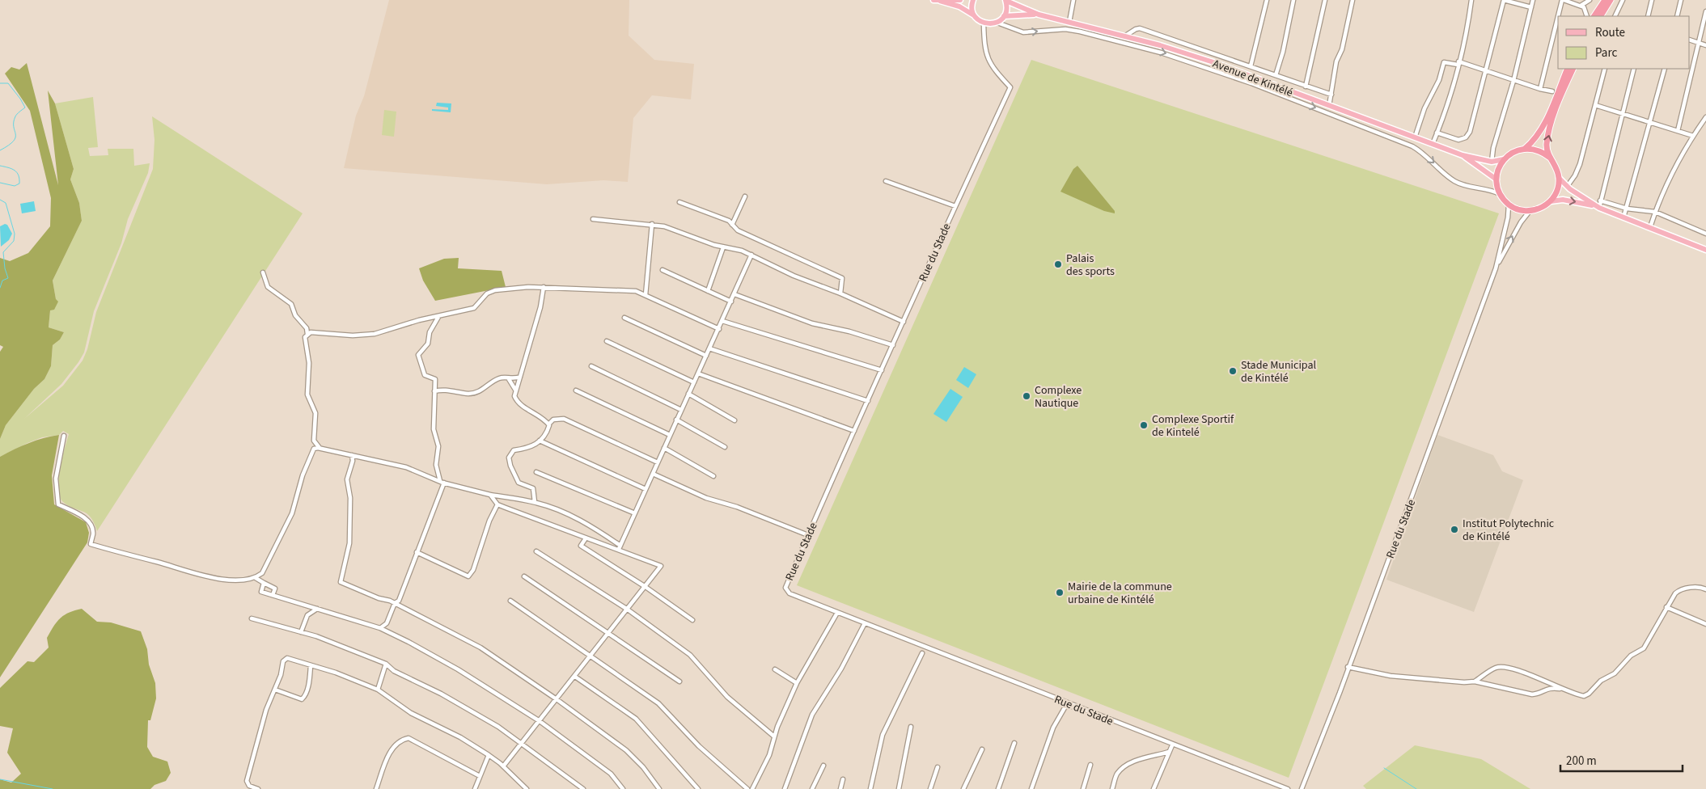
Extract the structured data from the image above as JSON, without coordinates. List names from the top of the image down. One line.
{"streets":{"main road":["Avenue de Kintélé"],"street":["Rue du Stade"]},"crossings":[["Avenue de Kintélé","Rue du Stade"]],"places":["Palais des sports","Stade Municipal de Kintélé","Complexe Nautique","Complexe Sportif de Kintelé","Institut Polytechnic de Kintélé","Mairie de la commune urbaine de Kintélé"],"legend":["Route","Parc"],"scale_bar":"200 m"}
